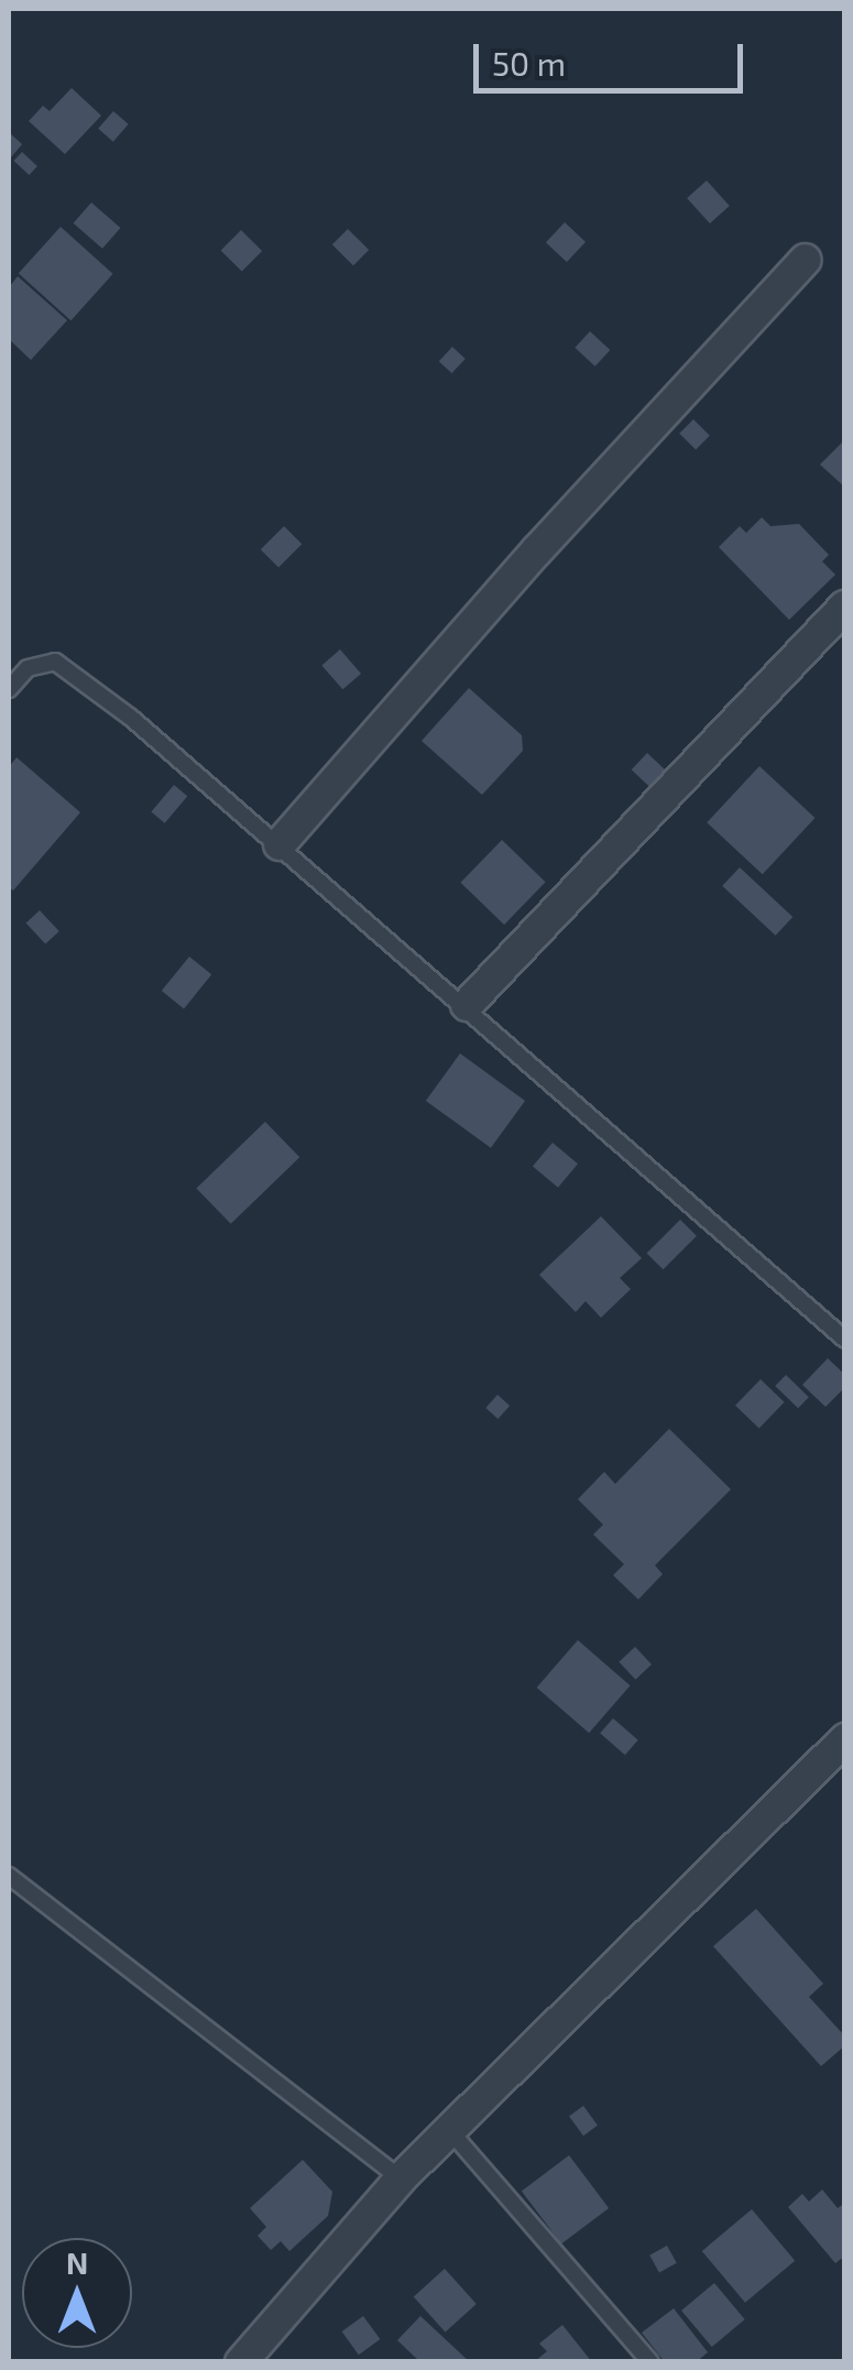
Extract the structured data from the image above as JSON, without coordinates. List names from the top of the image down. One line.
{"scale_bar":"50 m","north":"top"}
